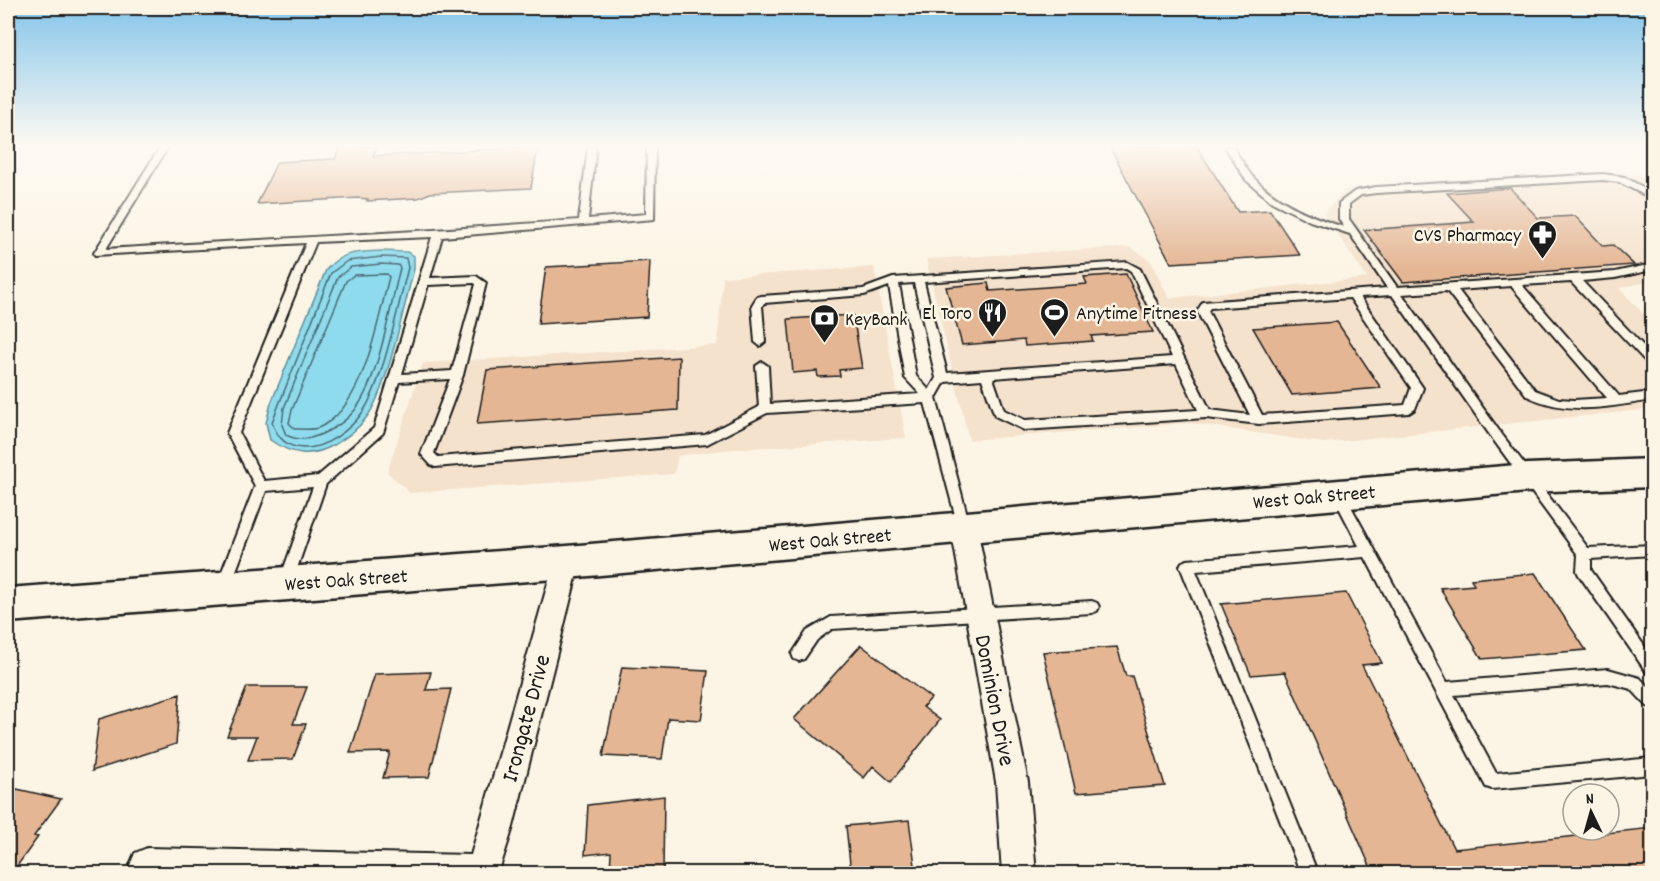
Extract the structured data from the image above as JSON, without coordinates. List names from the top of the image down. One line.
{"streets":{"main road":["West Oak Street"],"street":["Dominion Drive","Irongate Drive"]},"crossings":[["West Oak Street","Dominion Drive"],["West Oak Street","Irongate Drive"]],"places":{"pharmacy":["CVS Pharmacy"],"restaurant":["El Toro"],"sports":["Anytime Fitness"],"bank":["KeyBank"]},"north":"top"}
